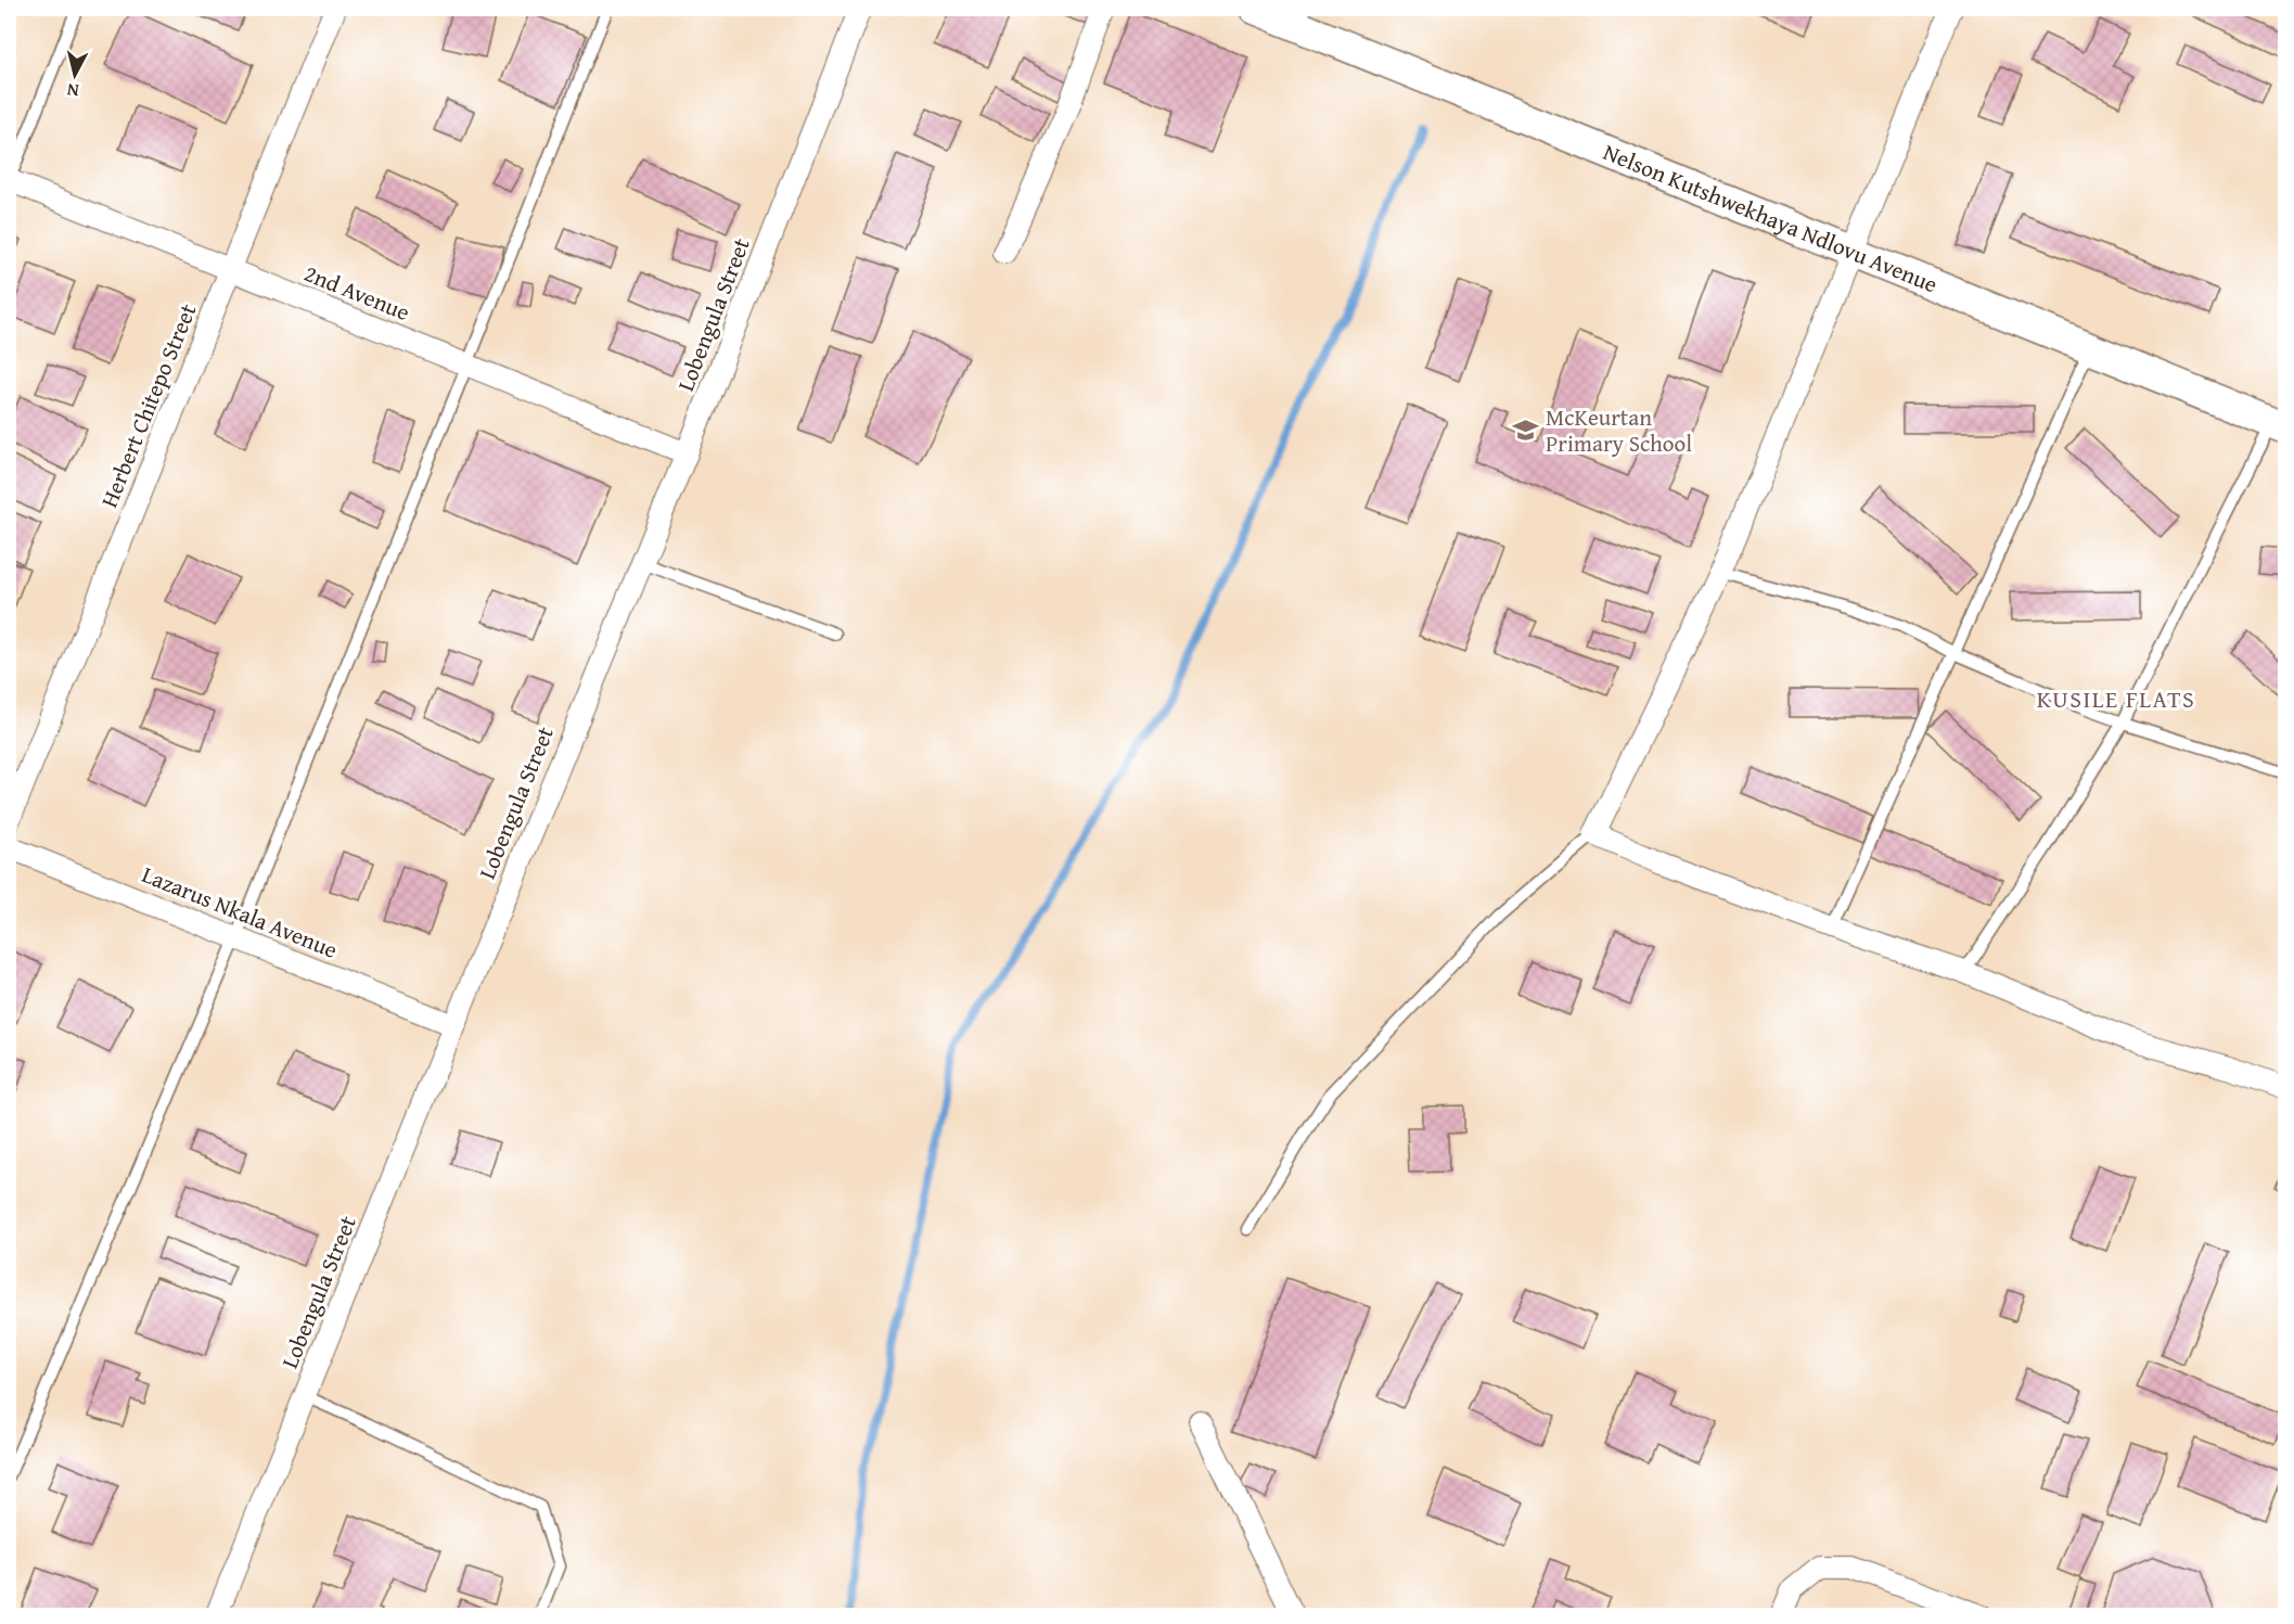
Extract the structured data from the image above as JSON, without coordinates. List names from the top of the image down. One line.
{"streets":{"street":["Nelson Kutshwekhaya Ndlovu Avenue","2nd Avenue","Lobengula Street","Herbert Chitepo Street","Lazarus Nkala Avenue"]},"crossings":[["2nd Avenue","Lobengula Street"],["2nd Avenue","Herbert Chitepo Street"],["Lobengula Street","Lazarus Nkala Avenue"]],"districts":["KUSILE FLATS"],"places":{"school or university":["McKeurtan Primary School"]},"north":"bottom"}
